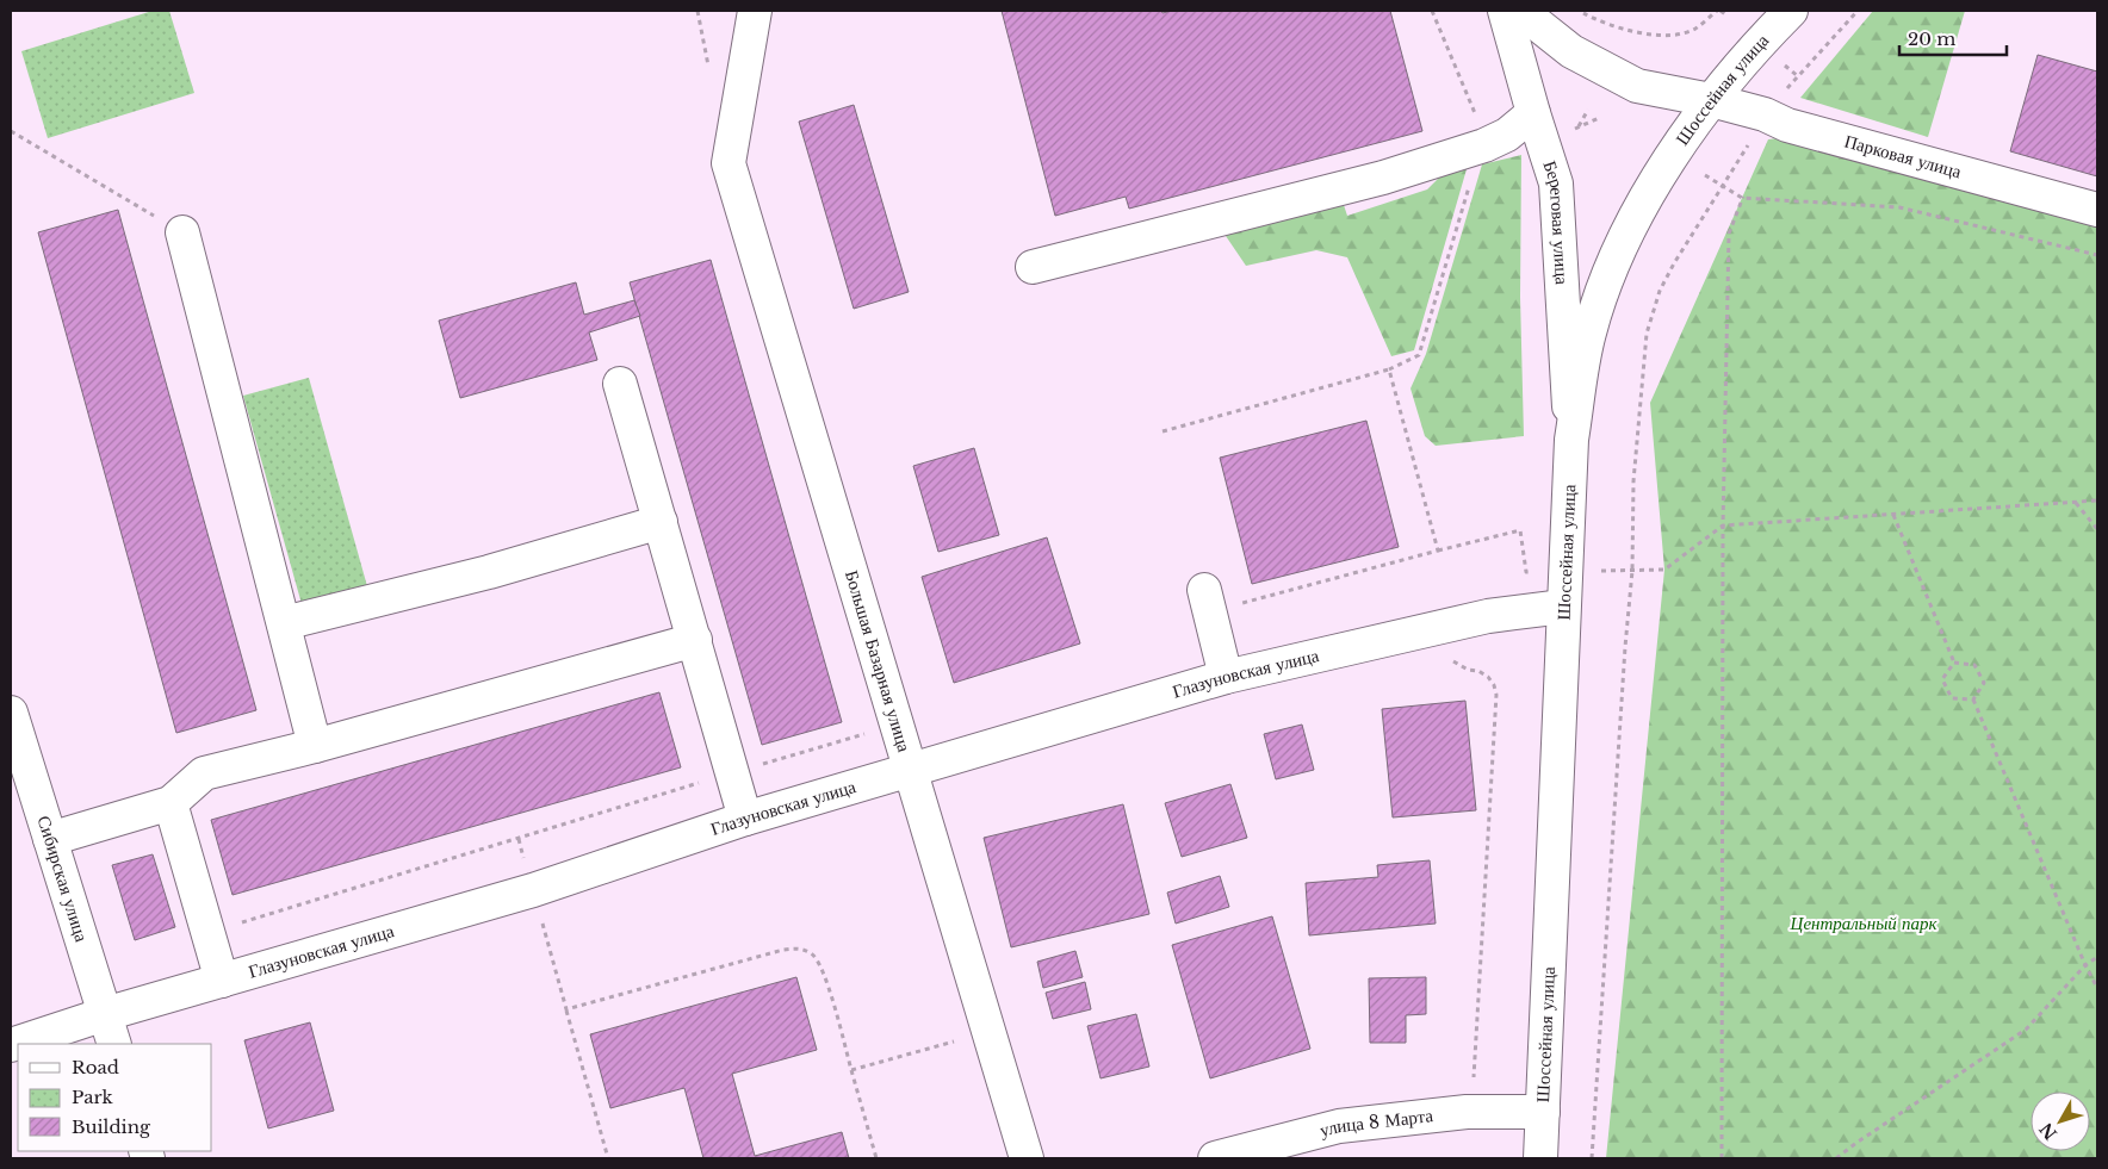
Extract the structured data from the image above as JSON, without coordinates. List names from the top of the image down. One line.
{"streets":{"street":["Шоссейная улица","Парковая улица","Береговая улица","Большая Базарная улица","Глазуновская улица","Сибирская улица","улица 8 Марта"]},"crossings":[["Шоссейная улица","Парковая улица"],["Шоссейная улица","Береговая улица"],["Шоссейная улица","Глазуновская улица"],["Шоссейная улица","улица 8 Марта"],["Большая Базарная улица","Глазуновская улица"],["Глазуновская улица","Сибирская улица"]],"parks":["Центральный парк"],"legend":["Road","Park","Building"],"scale_bar":"20 m","north":"bottom left"}
